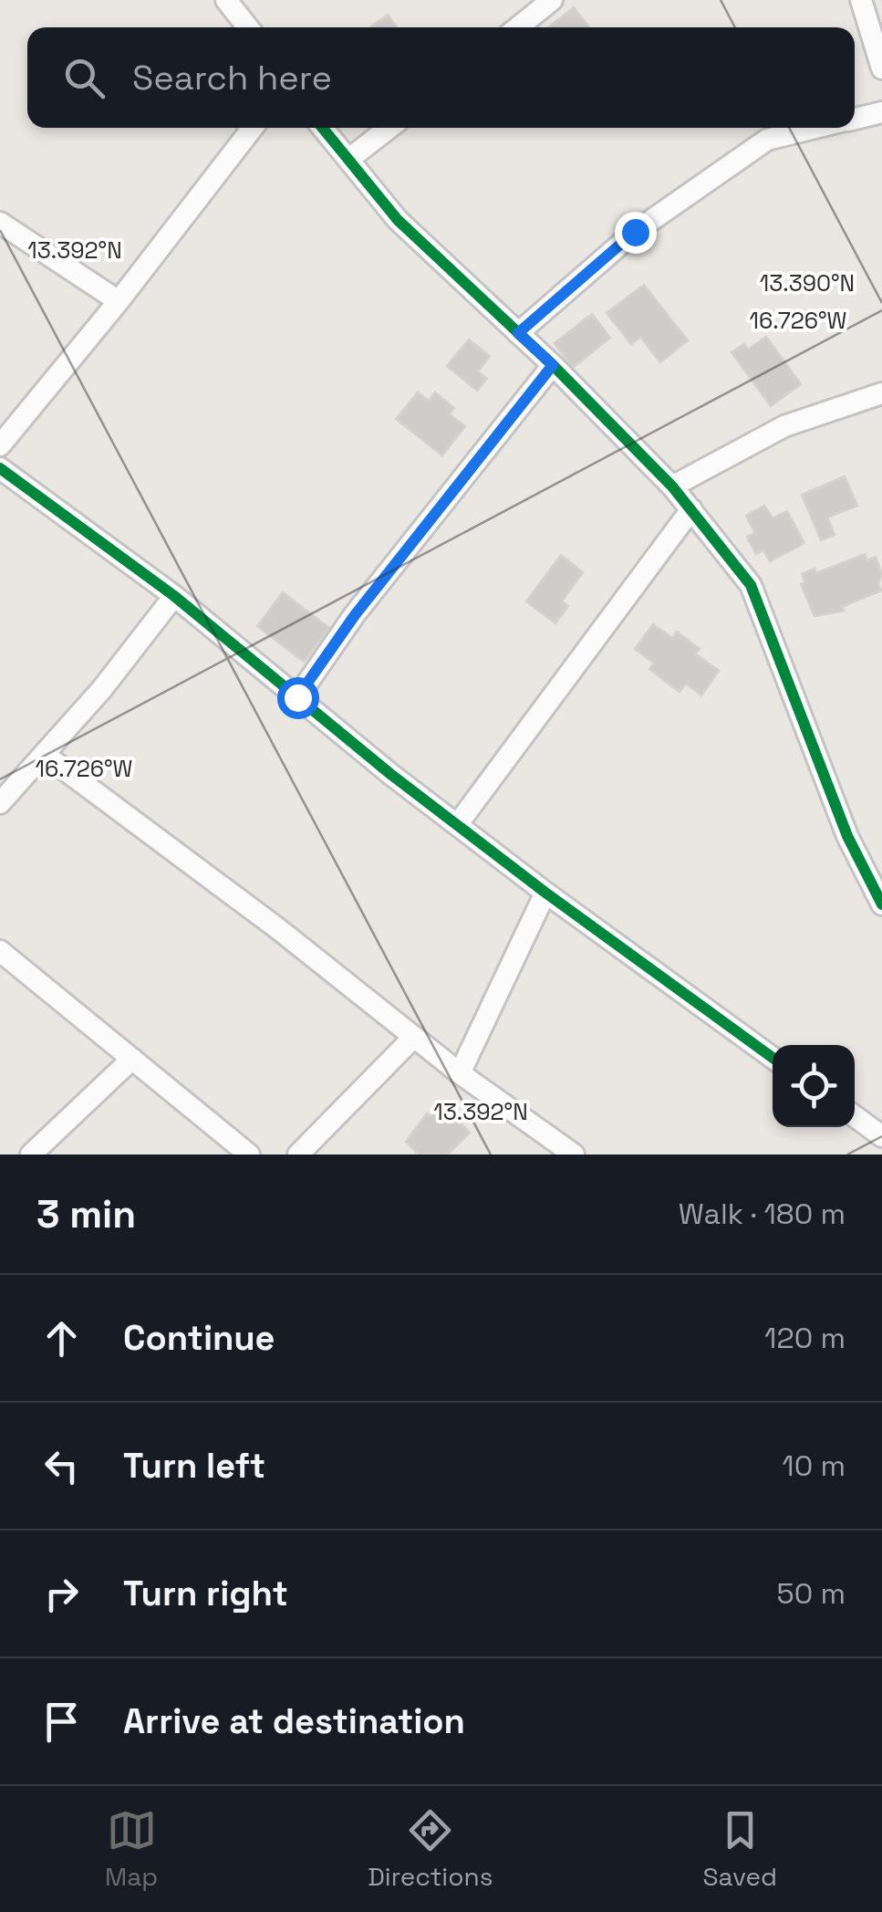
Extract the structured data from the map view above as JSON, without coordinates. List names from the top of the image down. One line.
{"page":{"search":"Search here","heading":["3 min","Walk · 180 m"],"list":[["Continue","120 m"],["Turn left","10 m"],["Turn right","50 m"],"Arrive at destination"],"nav":["Map","Directions","Saved"]},"coordinates":["13.392°N","13.390°N","16.726°W"]}
